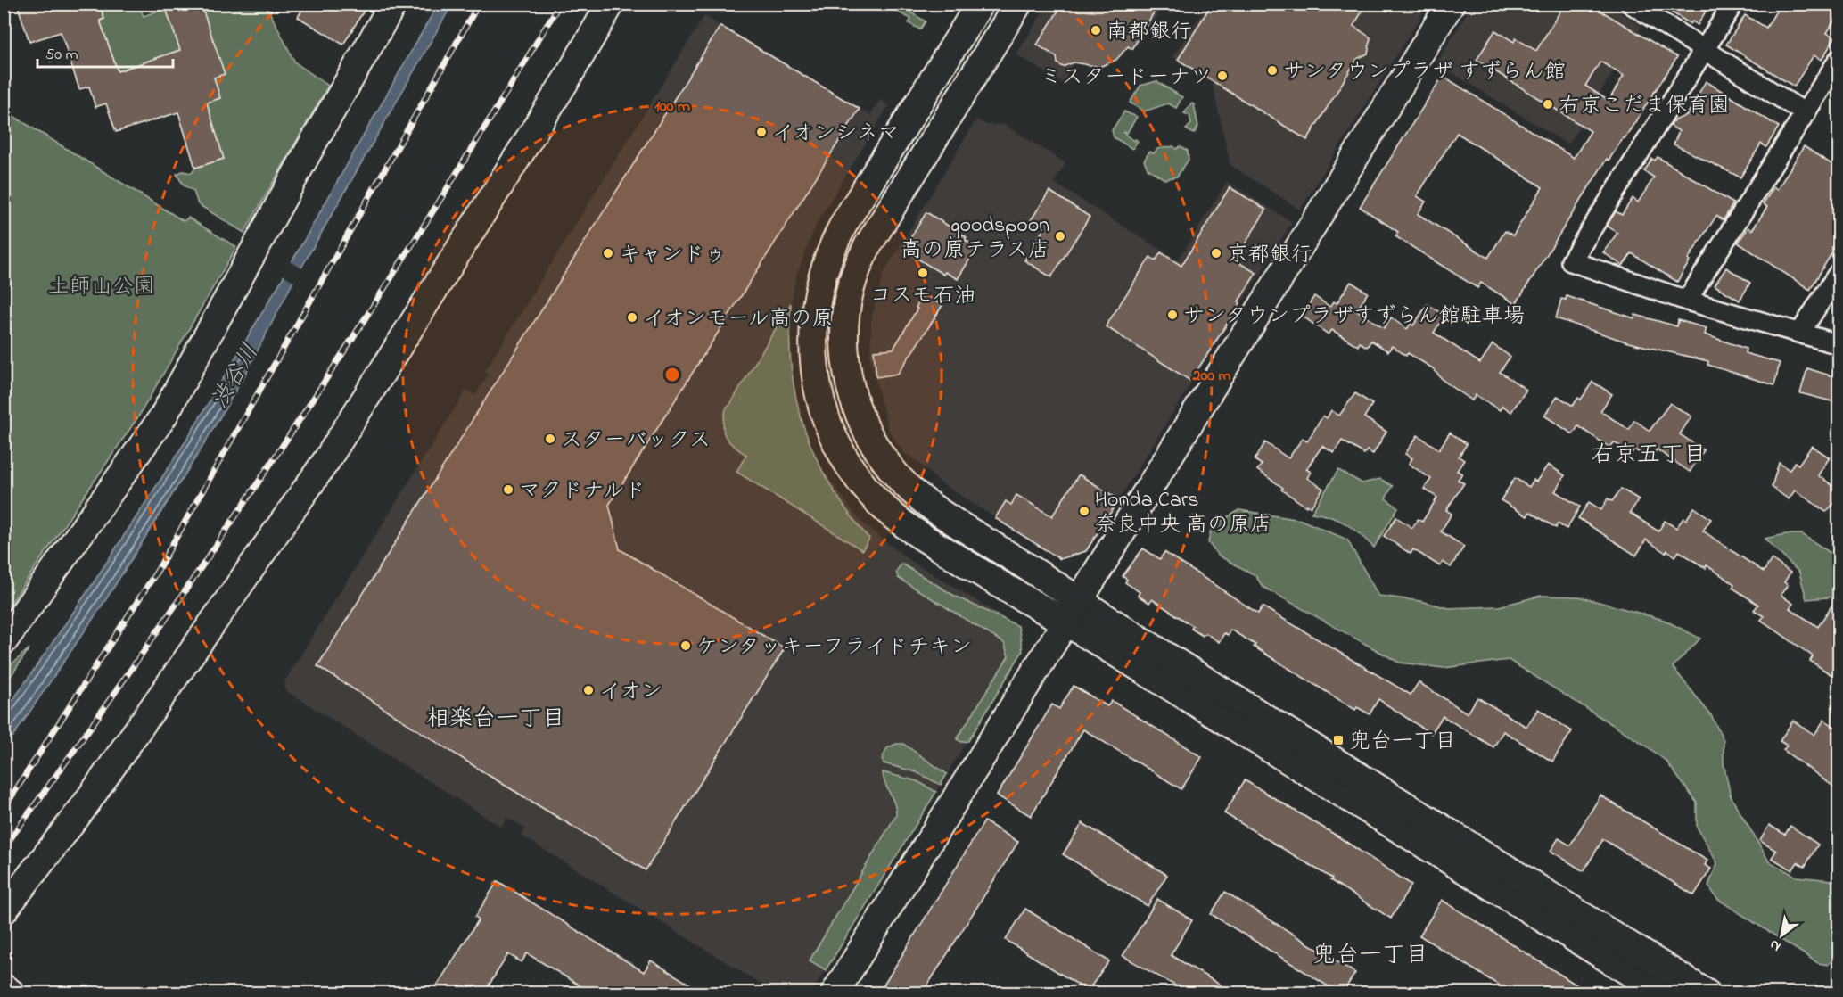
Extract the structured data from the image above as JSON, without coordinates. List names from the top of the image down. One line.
{"districts":["右京五丁目","相楽台一丁目","兜台一丁目"],"water":["渋谷川"],"parks":["土師山公園"],"places":{"other":["南都銀行","サンタウンプラザ すずらん館","ミスタードーナツ","右京こだま保育園","イオンシネマ","goodspoon 高の原テラス店","キャンドゥ","京都銀行","コスモ石油","サンタウンプラザすずらん館駐車場","イオンモール高の原","スターバックス","マクドナルド","Honda Cars 奈良中央 高の原店","ケンタッキーフライドチキン","イオン"],"transit":["兜台一丁目"]},"scale_bar":"50 m","north":"bottom left","rings":["100 m","200 m"]}
